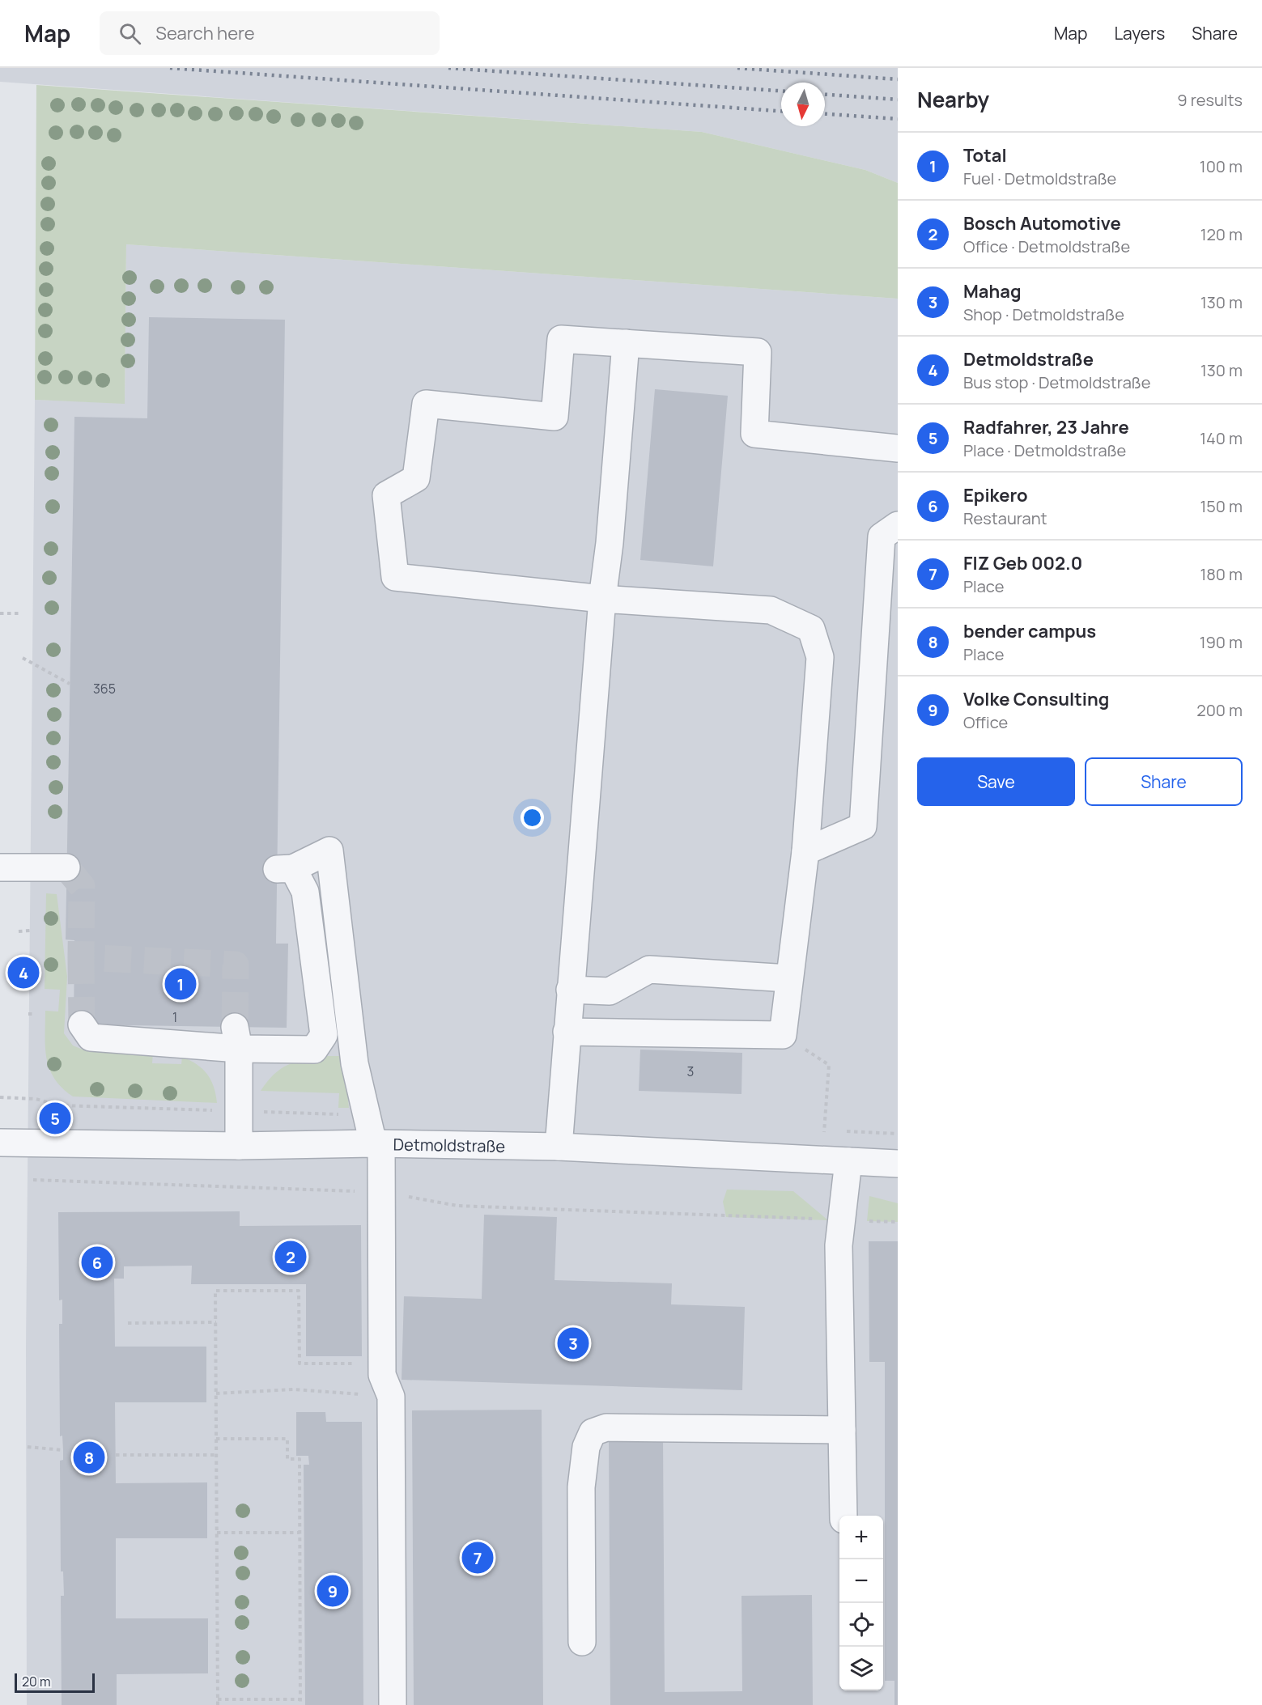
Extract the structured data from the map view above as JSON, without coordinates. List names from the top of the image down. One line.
{"streets":{"street":["Detmoldstraße"]},"house_numbers":["365","1","3"],"scale_bar":"20 m","north":"bottom","page":{"header":"Map","search":"Search here","nav":["Map","Layers","Share"],"heading":["Nearby","9 results"],"list":[{"mark":"1","name":"Total","note":"Fuel · Detmoldstraße","value":"100 m"},{"mark":"2","name":"Bosch Automotive","note":"Office · Detmoldstraße","value":"120 m"},{"mark":"3","name":"Mahag","note":"Shop · Detmoldstraße","value":"130 m"},{"mark":"4","name":"Detmoldstraße","note":"Bus stop · Detmoldstraße","value":"130 m"},{"mark":"5","name":"Radfahrer, 23 Jahre","note":"Place · Detmoldstraße","value":"140 m"},{"mark":"6","name":"Epikero","note":"Restaurant","value":"150 m"},{"mark":"7","name":"FIZ Geb 002.0","note":"Place","value":"180 m"},{"mark":"8","name":"bender campus","note":"Place","value":"190 m"},{"mark":"9","name":"Volke Consulting","note":"Office","value":"200 m"}],"buttons":["Save","Share"],"pins":["4","1","5","2","6","3","8","7","9"],"map_buttons":["+","−"],"scale":"20 m"}}
